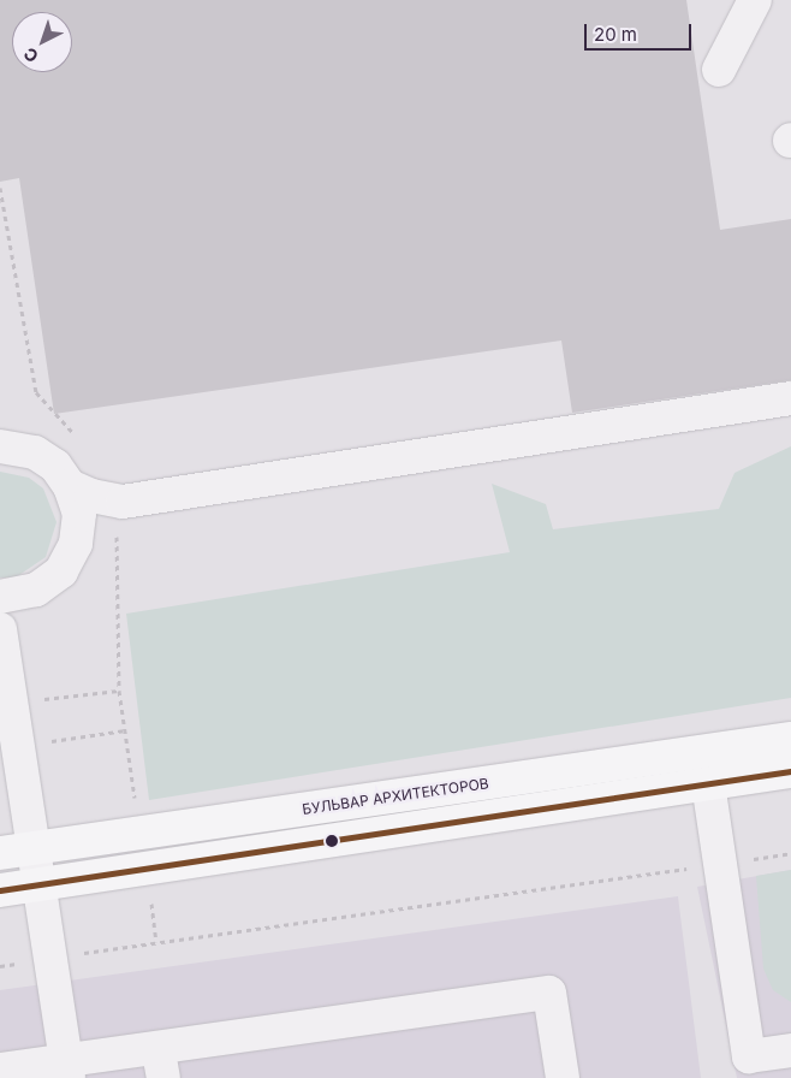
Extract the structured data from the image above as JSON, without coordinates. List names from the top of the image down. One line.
{"streets":{"main road":["БУЛЬВАР АРХИТЕКТОРОВ"]},"scale_bar":"20 m","north":"bottom left"}
